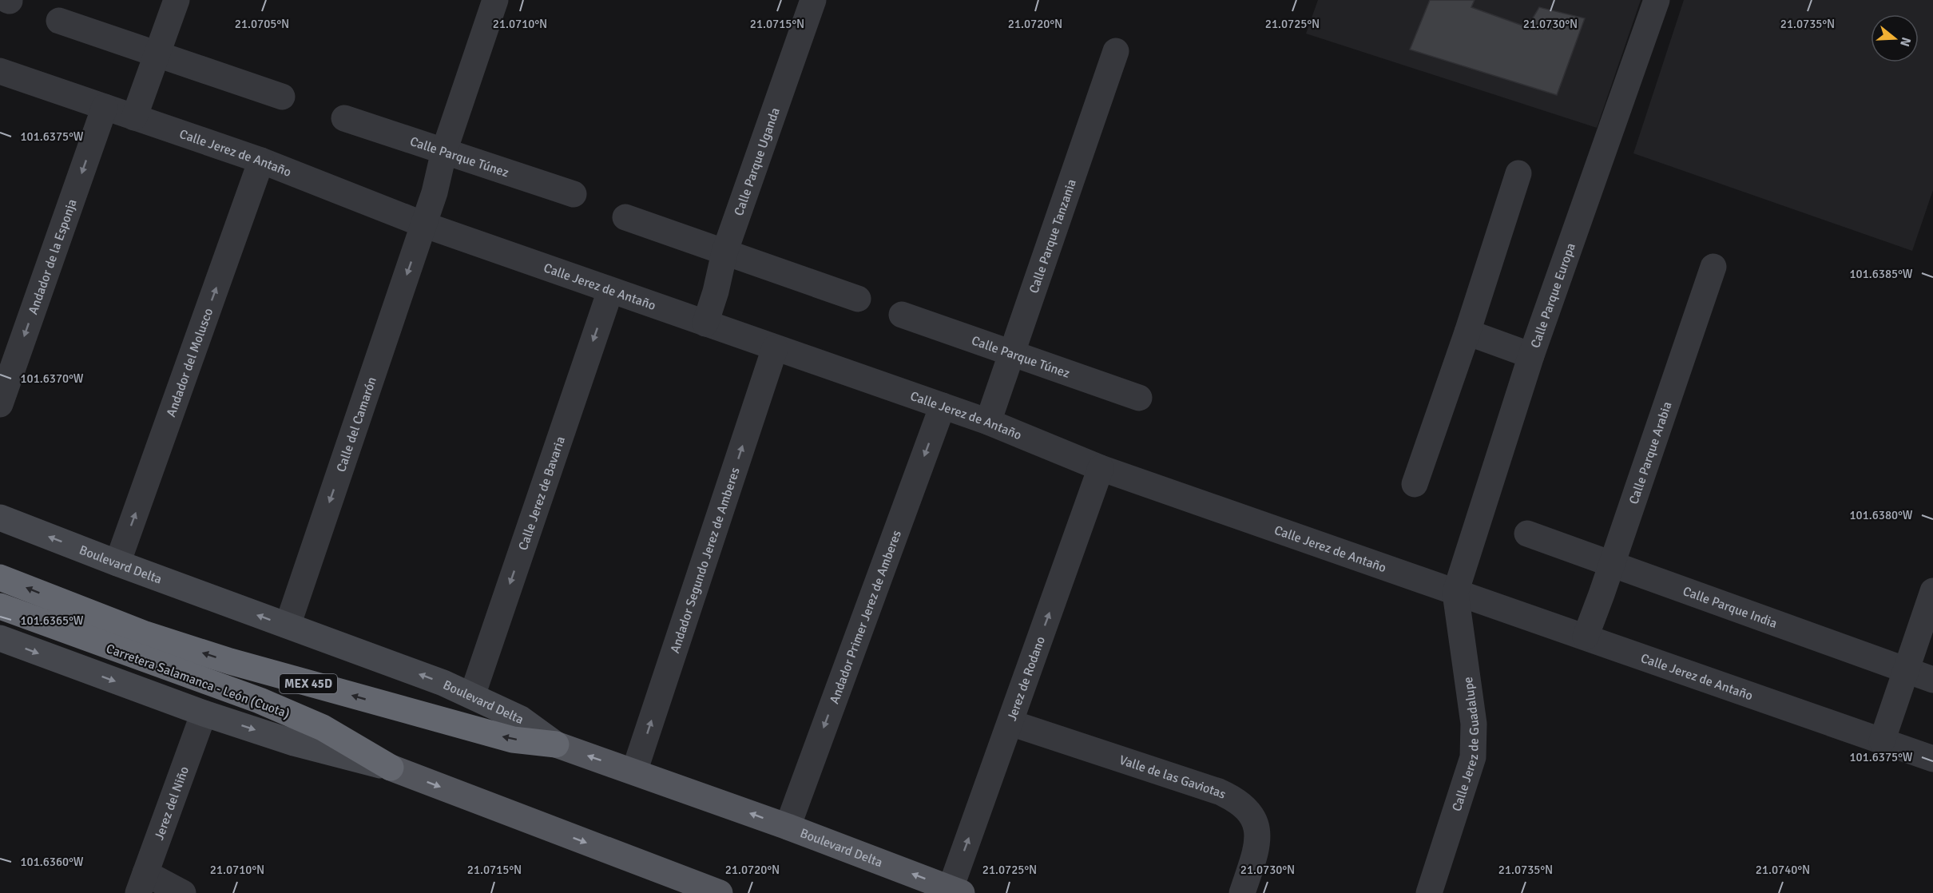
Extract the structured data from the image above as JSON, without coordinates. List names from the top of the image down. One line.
{"streets":{"highway":["Carretera Salamanca - León (Cuota)","MEX 45D"],"main road":["Boulevard Delta"],"street":["Calle Jerez de Antaño","Calle Parque Túnez","Calle Parque Uganda","Calle Parque Tanzania","Andador de la Esponja","Calle Parque Europa","Andador del Molusco","Calle del Camarón","Calle Parque Arabia","Calle Jerez de Bavaria","Andador Segundo Jerez de Amberes","Calle Parque India","Andador Primer Jerez de Amberes","Jerez de Rodano","Calle Jerez de Guadalupe","Valle de las Gaviotas","Jerez del Niño"]},"crossings":[["Calle Jerez de Antaño","Calle Parque Uganda"],["Calle Jerez de Antaño","Calle Parque Tanzania"],["Calle Jerez de Antaño","Andador de la Esponja"],["Calle Jerez de Antaño","Calle Parque Europa"],["Calle Jerez de Antaño","Andador del Molusco"],["Calle Jerez de Antaño","Calle del Camarón"],["Calle Jerez de Antaño","Calle Parque Arabia"],["Calle Jerez de Antaño","Calle Jerez de Bavaria"],["Calle Jerez de Antaño","Andador Segundo Jerez de Amberes"],["Calle Jerez de Antaño","Andador Primer Jerez de Amberes"],["Calle Jerez de Antaño","Jerez de Rodano"],["Calle Jerez de Antaño","Calle Jerez de Guadalupe"],["Calle Parque Túnez","Calle Parque Tanzania"],["Calle Parque Túnez","Calle del Camarón"],["Calle Parque Europa","Calle Jerez de Guadalupe"],["Andador del Molusco","Boulevard Delta"],["Calle del Camarón","Boulevard Delta"],["Calle Parque Arabia","Calle Parque India"],["Calle Jerez de Bavaria","Boulevard Delta"],["Andador Segundo Jerez de Amberes","Boulevard Delta"],["Boulevard Delta","Andador Primer Jerez de Amberes"],["Boulevard Delta","Jerez de Rodano"],["Boulevard Delta","Carretera Salamanca - León (Cuota)"],["Jerez de Rodano","Valle de las Gaviotas"]],"one_way":["Andador de la Esponja","Andador del Molusco","Calle del Camarón","Calle Jerez de Bavaria","Andador Segundo Jerez de Amberes","Andador Primer Jerez de Amberes","Jerez de Rodano"],"north":"right","coordinates":["21.0705°N","21.0710°N","21.0715°N","21.0720°N","21.0725°N","21.0730°N","21.0735°N","101.6375°W","101.6385°W","101.6370°W","101.6380°W","101.6365°W","101.6360°W","21.0740°N"]}
